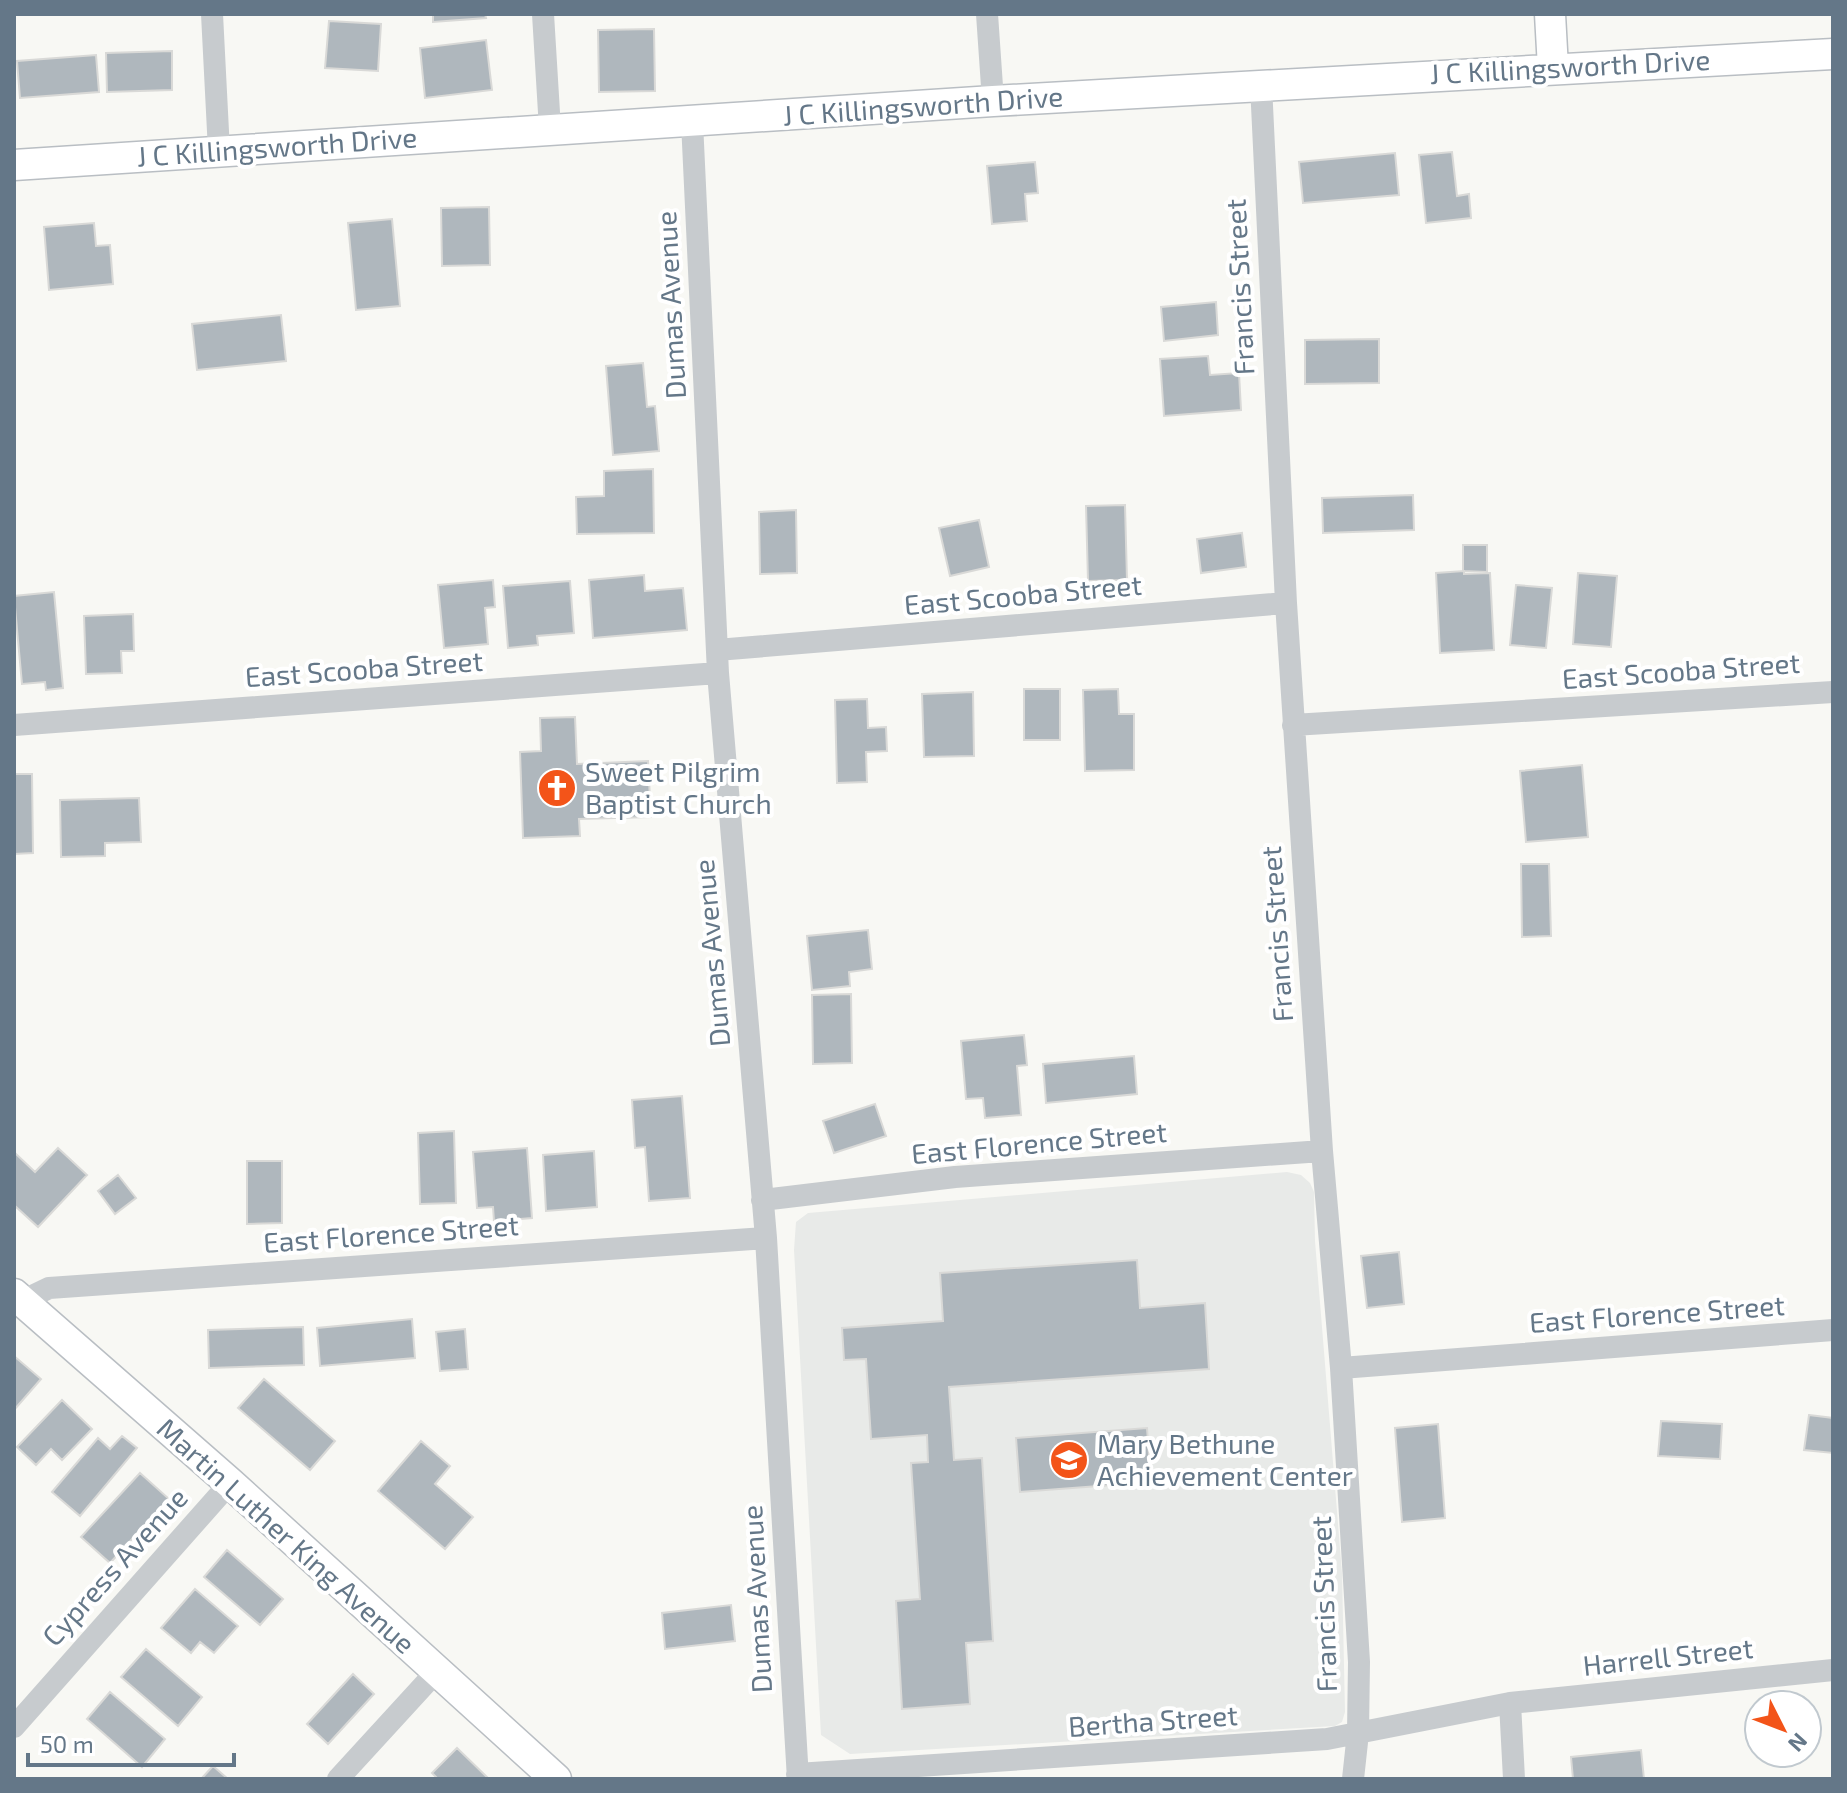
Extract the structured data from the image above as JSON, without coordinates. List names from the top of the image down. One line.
{"streets":{"main road":["J C Killingsworth Drive","Martin Luther King Avenue"],"street":["Francis Street","Dumas Avenue","East Scooba Street","East Florence Street","Cypress Avenue","Harrell Street","Bertha Street"]},"crossings":[["J C Killingsworth Drive","Francis Street"],["J C Killingsworth Drive","Dumas Avenue"],["Francis Street","East Scooba Street"],["Francis Street","East Florence Street"],["Francis Street","Bertha Street"],["Dumas Avenue","East Scooba Street"],["Dumas Avenue","East Florence Street"],["Dumas Avenue","Bertha Street"],["East Florence Street","Martin Luther King Avenue"],["Martin Luther King Avenue","Cypress Avenue"],["Harrell Street","Bertha Street"]],"places":{"church":["Sweet Pilgrim Baptist Church"],"school or university":["Mary Bethune Achievement Center"]},"scale_bar":"50 m","north":"bottom right"}
